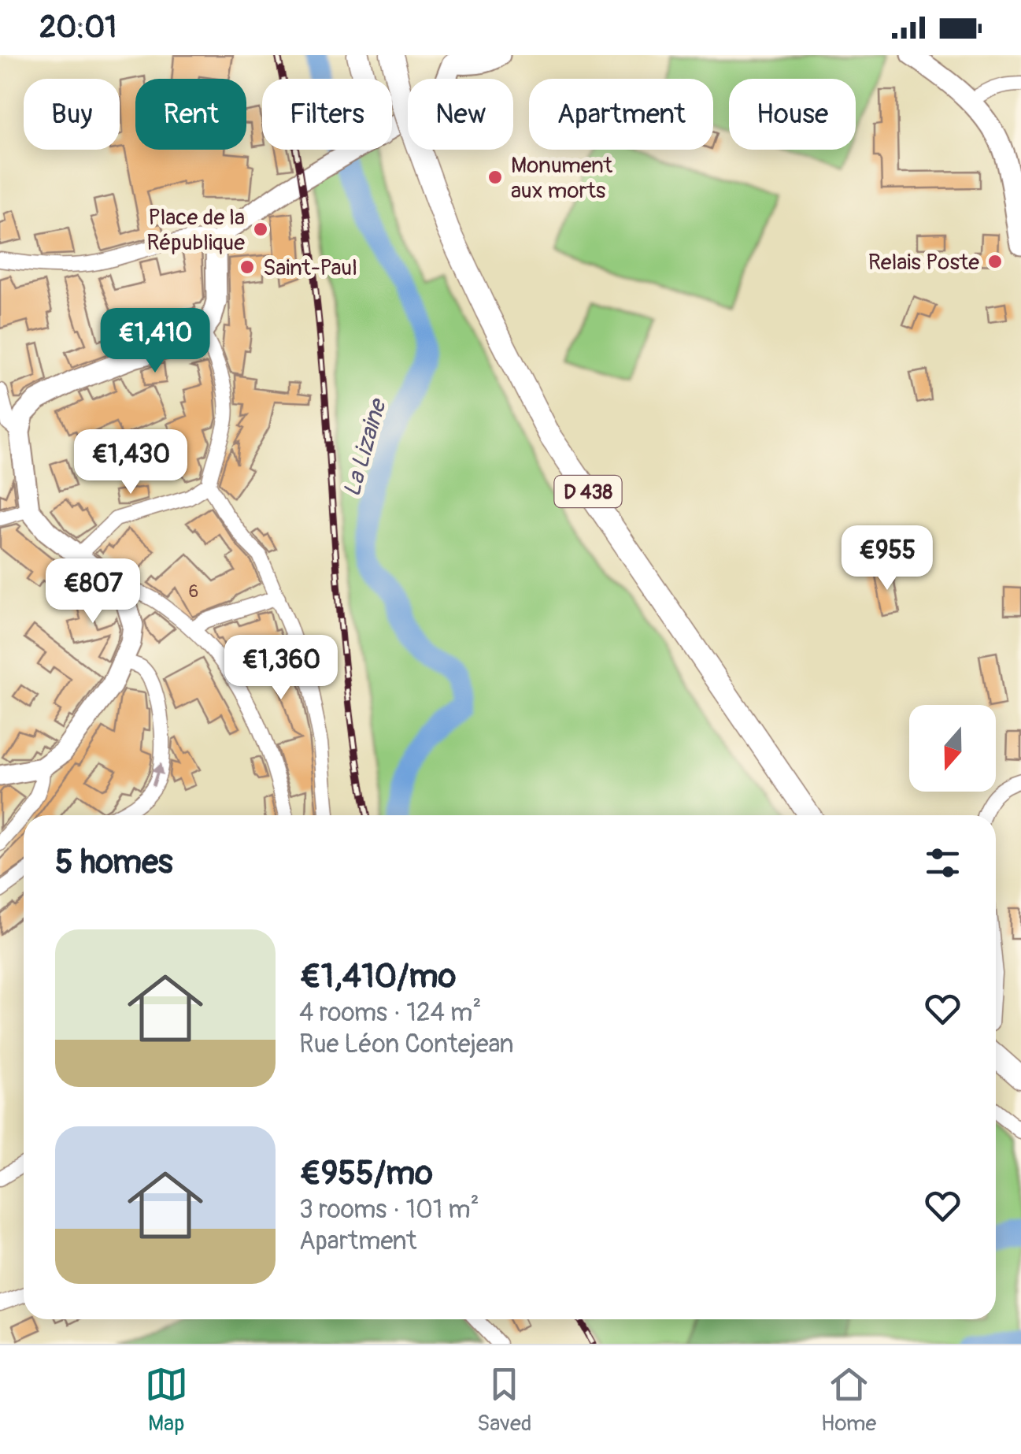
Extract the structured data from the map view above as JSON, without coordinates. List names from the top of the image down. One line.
{"streets":{"main road":["D 438"]},"water":["La Lizaine"],"places":["Monument aux morts","Place de la République","Relais Poste","Saint-Paul"],"house_numbers":["6"],"north":"bottom","page":{"status":"20:01","chip":["Buy","Rent","Filters","New","Apartment","House"],"price":["€1,410","€1,430","€955","€807","€1,360"],"heading":"5 homes","list":[{"name":"€1,410/mo","note":"4 rooms · 124 m² · Rue Léon Contejean"},{"name":"€955/mo","note":"3 rooms · 101 m² · Apartment"}],"tabs":["Map","Saved","Home"]}}
